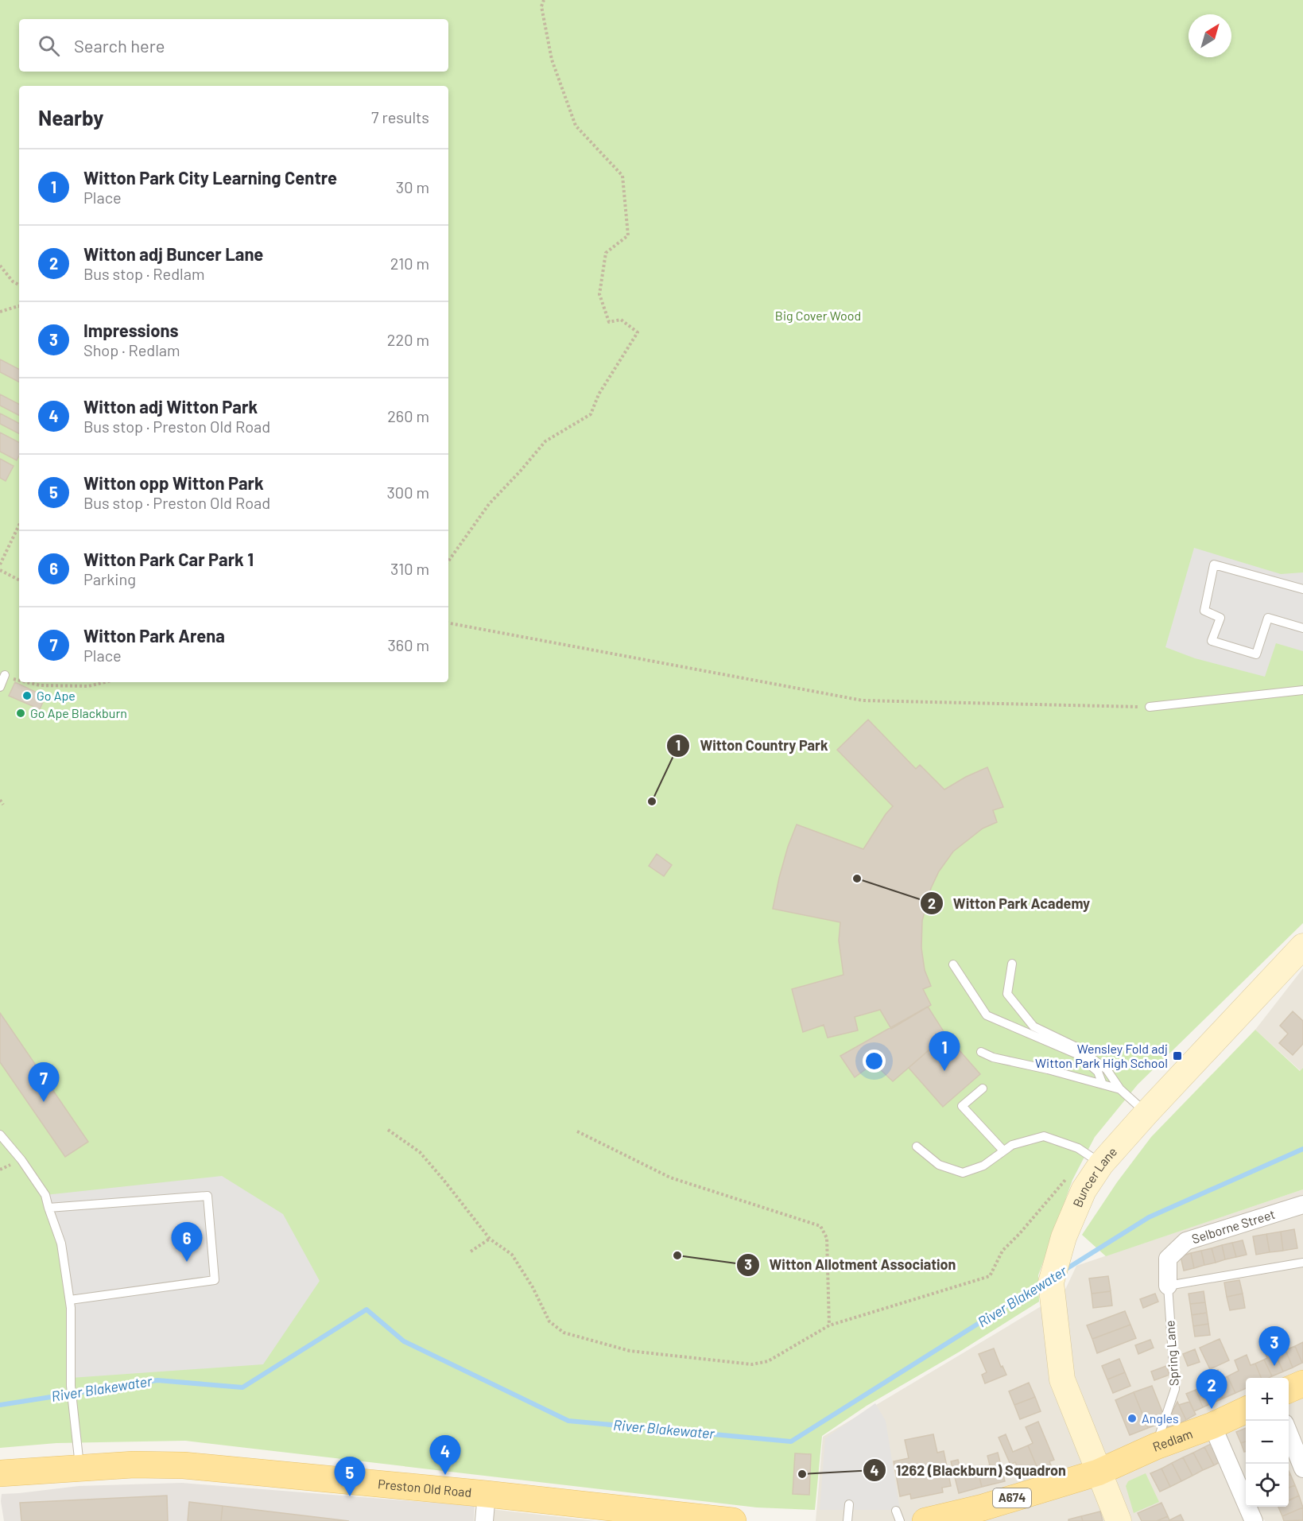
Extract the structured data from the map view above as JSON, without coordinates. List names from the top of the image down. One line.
{"streets":{"main road":["Buncer Lane","Redlam","Preston Old Road","A674"],"street":["Selborne Street"],"lane":["Spring Lane"]},"crossings":[["Buncer Lane","Redlam"],["Buncer Lane","A674"],["Selborne Street","Spring Lane"],["Spring Lane","Redlam"],["Redlam","A674"]],"water":["River Blakewater"],"parks":["Big Cover Wood"],"places":{"other":["Go Ape","Go Ape Blackburn","Witton Country Park","Witton Park Academy","Witton Allotment Association","Angles","1262 (Blackburn) Squadron"],"transit":["Wensley Fold adj Witton Park High School"]},"north":"top right","page":{"search":"Search here","heading":["Nearby","7 results"],"list":[{"mark":"1","name":"Witton Park City Learning Centre","note":"Place","value":"30 m"},{"mark":"2","name":"Witton adj Buncer Lane","note":"Bus stop · Redlam","value":"210 m"},{"mark":"3","name":"Impressions","note":"Shop · Redlam","value":"220 m"},{"mark":"4","name":"Witton adj Witton Park","note":"Bus stop · Preston Old Road","value":"260 m"},{"mark":"5","name":"Witton opp Witton Park","note":"Bus stop · Preston Old Road","value":"300 m"},{"mark":"6","name":"Witton Park Car Park 1","note":"Parking","value":"310 m"},{"mark":"7","name":"Witton Park Arena","note":"Place","value":"360 m"}],"pins":["1","7","6","3","2","4","5"],"map_buttons":["+","−"]}}
